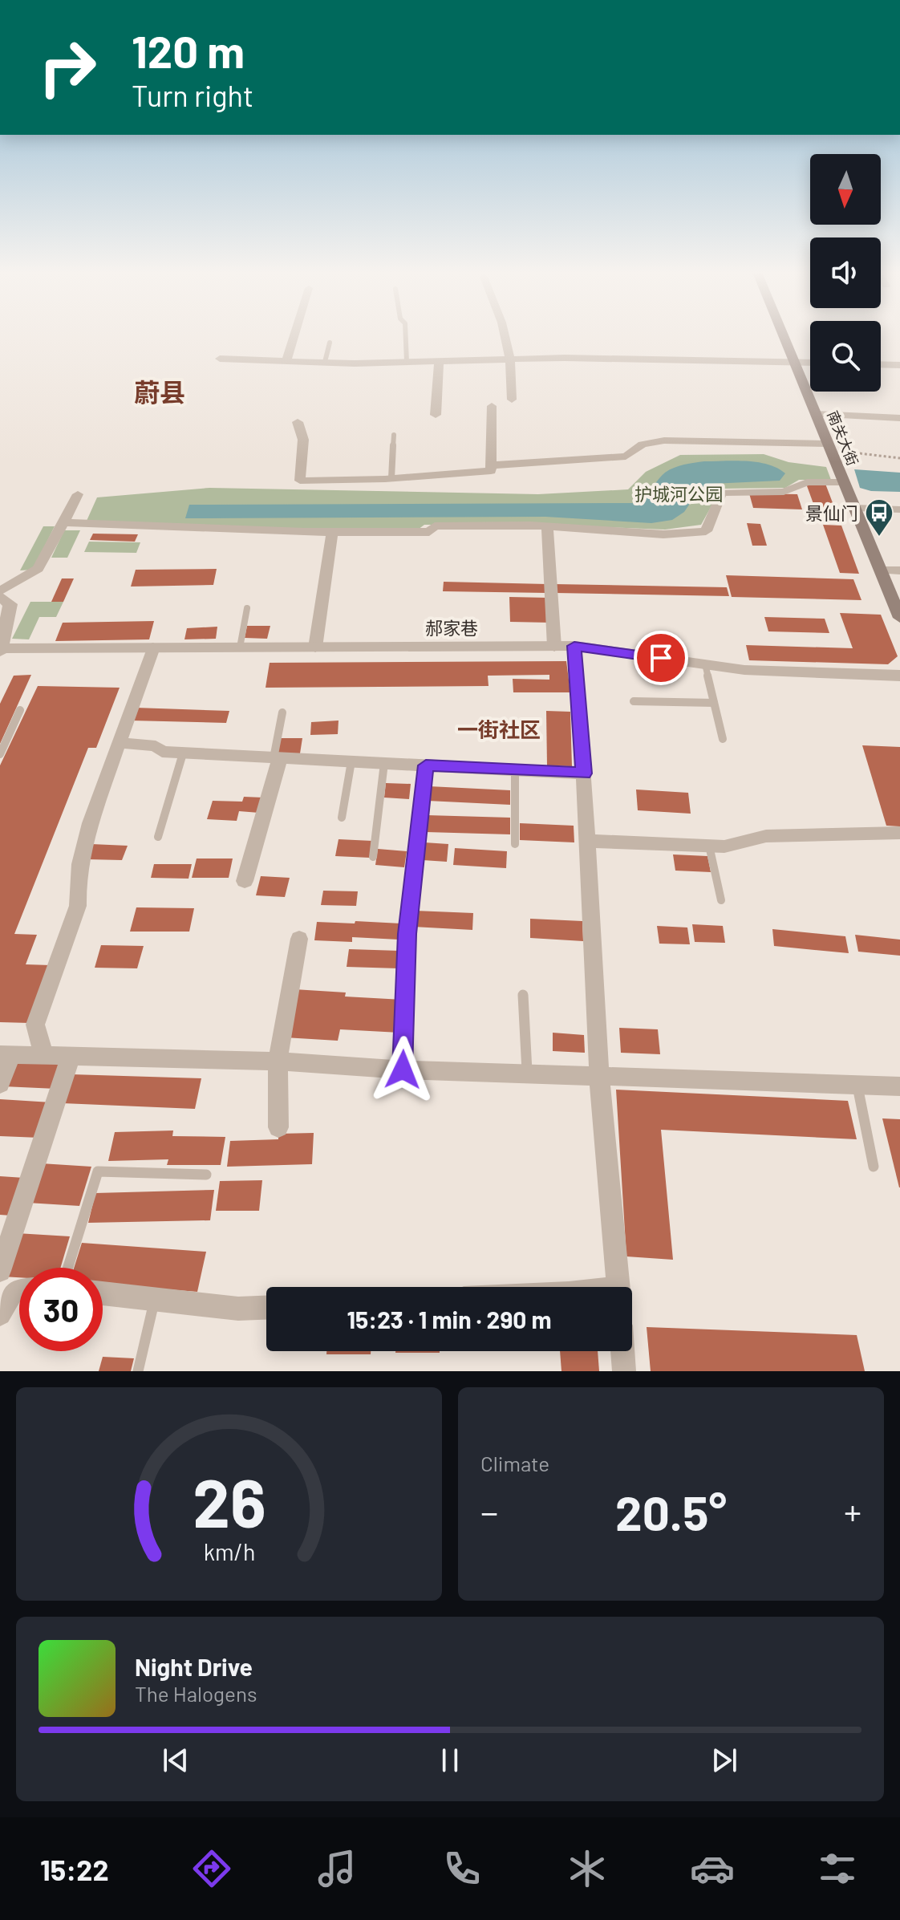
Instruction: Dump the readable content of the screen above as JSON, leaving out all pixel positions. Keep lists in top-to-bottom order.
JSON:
{
  "streets": {
    "main road": ["南关大街"],
    "street": ["郝家巷"]
  },
  "districts": ["蔚县", "一街社区"],
  "parks": ["护城河公园"],
  "places": {
    "bus stop": ["景仙门"]
  },
  "north": "bottom",
  "page": {
    "turn": ["120 m", "Turn right"],
    "limit": "30",
    "trip": "15:23 · 1 min · 290 m",
    "tile": "Climate",
    "heat": ["−", "20.5°", "+"],
    "song": ["Night Drive", "The Halogens"],
    "tabs": "15:22",
    "gauge": ["26", "km/h"]
  }
}
